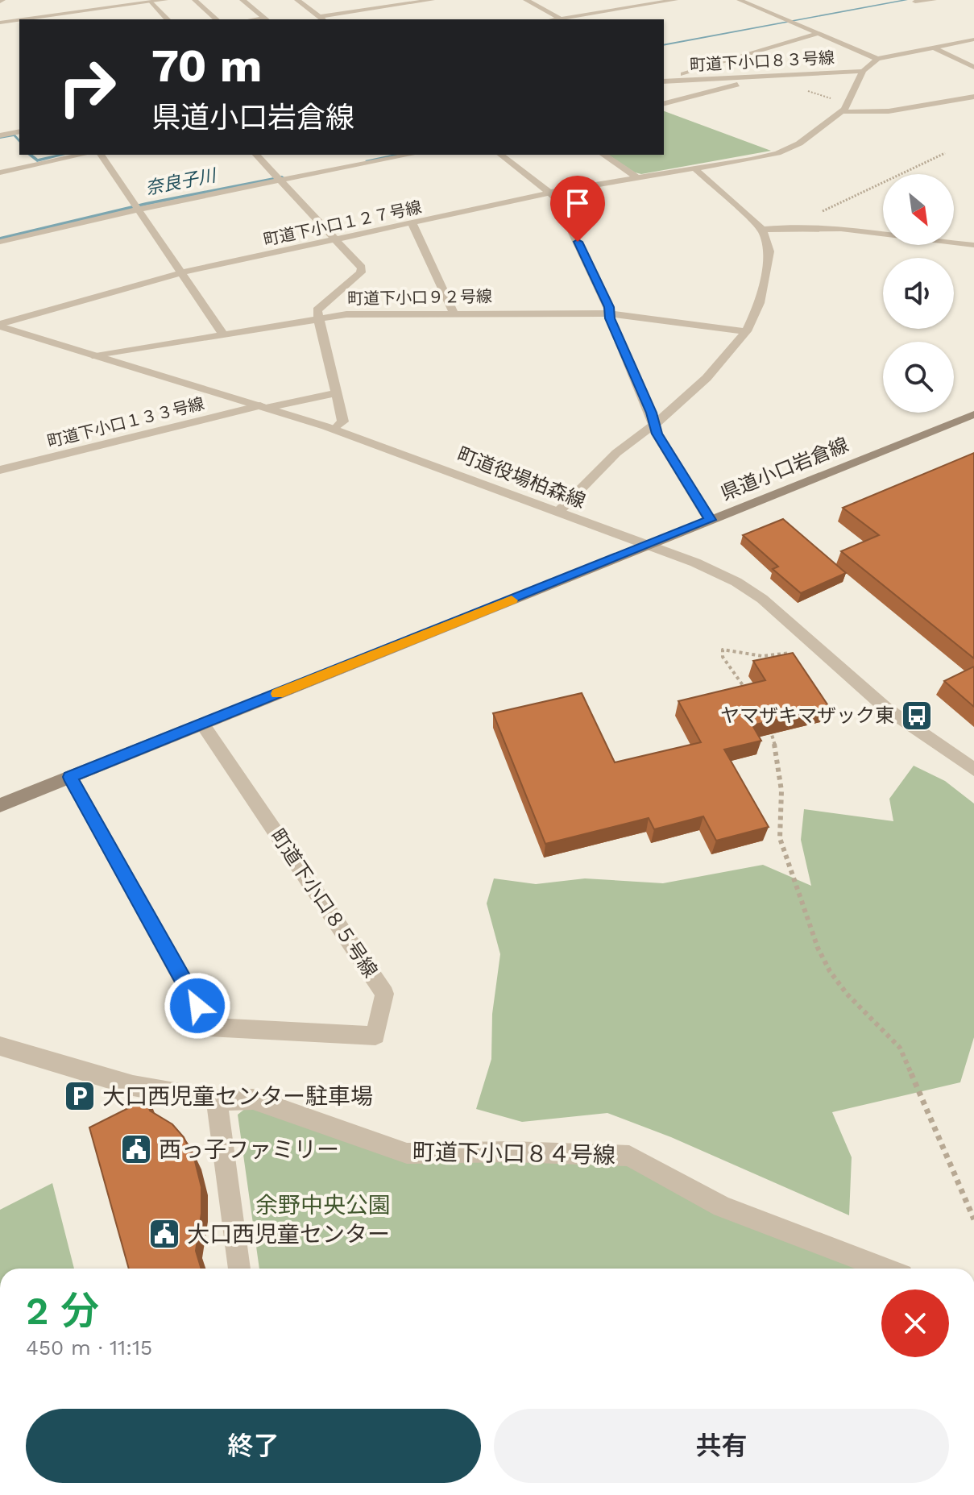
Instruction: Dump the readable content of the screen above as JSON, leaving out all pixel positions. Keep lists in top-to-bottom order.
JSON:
{
  "streets": {
    "main road": ["県道小口岩倉線"],
    "street": [
      "町道下小口８３号線",
      "町道下小口１２７号線",
      "町道下小口９２号線",
      "町道下小口１３３号線",
      "町道役場柏森線",
      "町道下小口８５号線",
      "町道下小口８４号線"
    ]
  },
  "crossings": [
    ["町道下小口１２７号線", "町道役場柏森線"],
    ["町道下小口９２号線", "町道役場柏森線"],
    ["町道下小口１３３号線", "町道役場柏森線"],
    ["県道小口岩倉線", "町道役場柏森線"],
    ["県道小口岩倉線", "町道下小口８５号線"]
  ],
  "water": ["奈良子川"],
  "parks": ["余野中央公園"],
  "places": {
    "bus stop": ["ヤマザキマザック東"],
    "parking": ["大口西児童センター駐車場"],
    "public building": ["西っ子ファミリー", "大口西児童センター"]
  },
  "north": "bottom right",
  "page": {
    "turn": ["70 m", "県道小口岩倉線"],
    "heading": ["2 分", "450 m · 11:15"],
    "buttons": ["終了", "共有"]
  }
}
